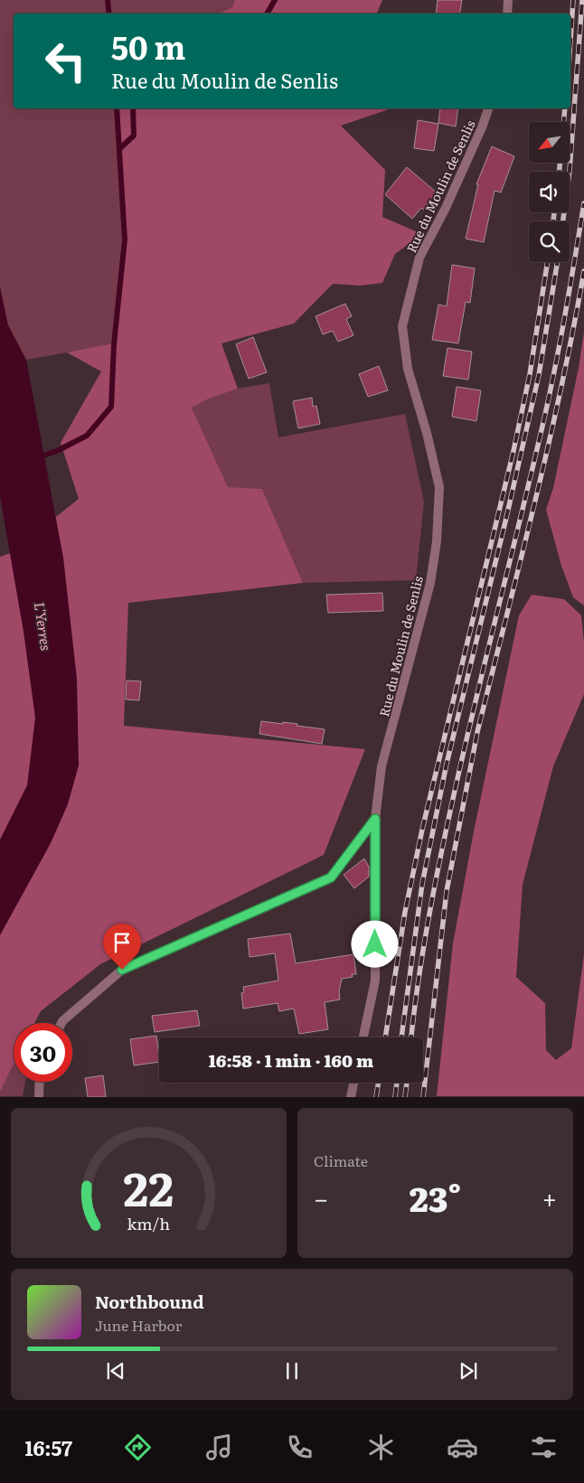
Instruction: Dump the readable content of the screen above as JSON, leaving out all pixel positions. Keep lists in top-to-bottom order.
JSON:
{
  "streets": {
    "street": ["Rue du Moulin de Senlis"]
  },
  "water": ["L'Yerres"],
  "north": "bottom left",
  "page": {
    "turn": ["50 m", "Rue du Moulin de Senlis"],
    "limit": "30",
    "trip": "16:58 · 1 min · 160 m",
    "tile": "Climate",
    "heat": ["−", "23°", "+"],
    "song": ["Northbound", "June Harbor"],
    "tabs": "16:57",
    "gauge": ["22", "km/h"]
  }
}
